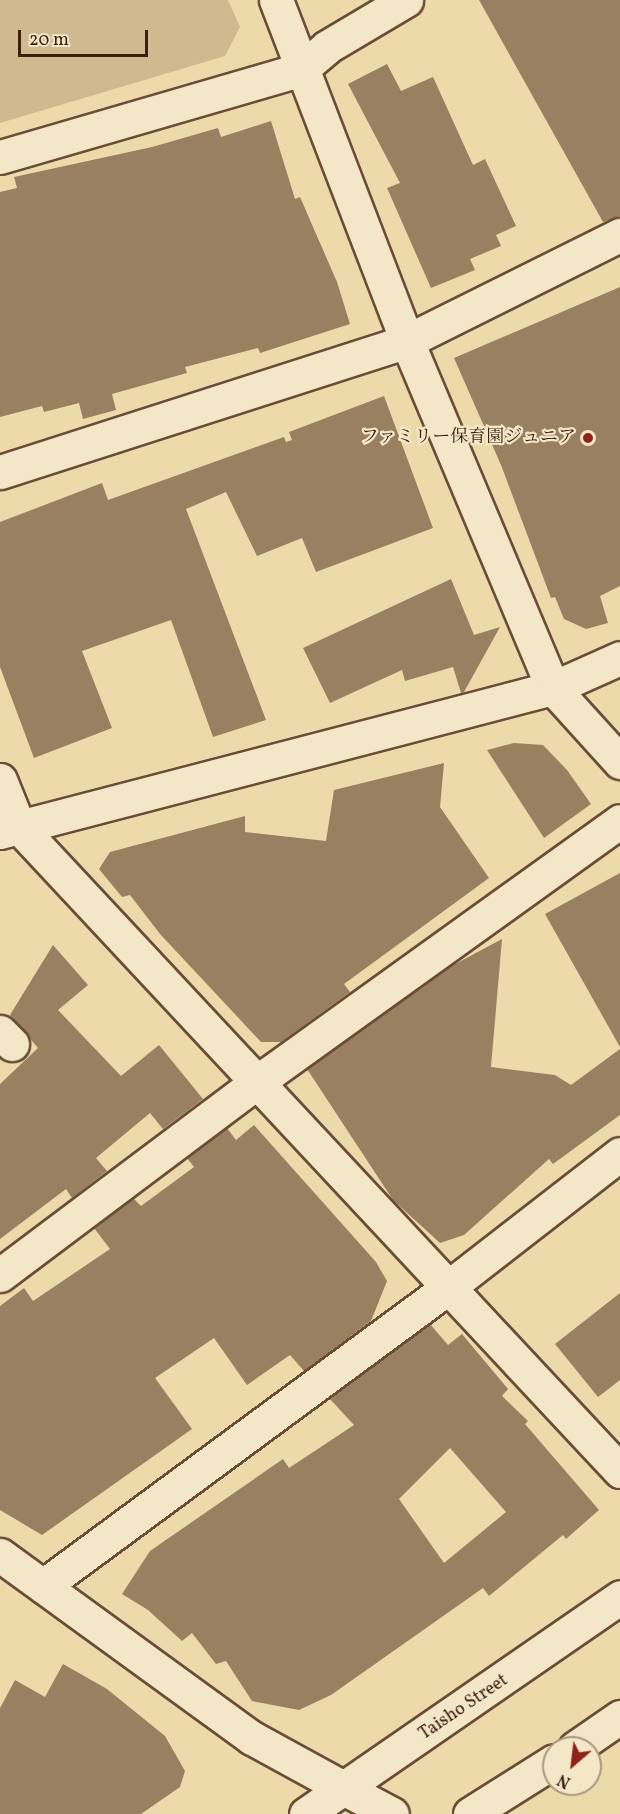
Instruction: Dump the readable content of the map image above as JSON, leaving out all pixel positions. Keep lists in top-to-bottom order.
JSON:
{
  "streets": {
    "street": ["Taisho Street"]
  },
  "places": ["ファミリー保育園ジュニア"],
  "scale_bar": "20 m",
  "north": "bottom left"
}
